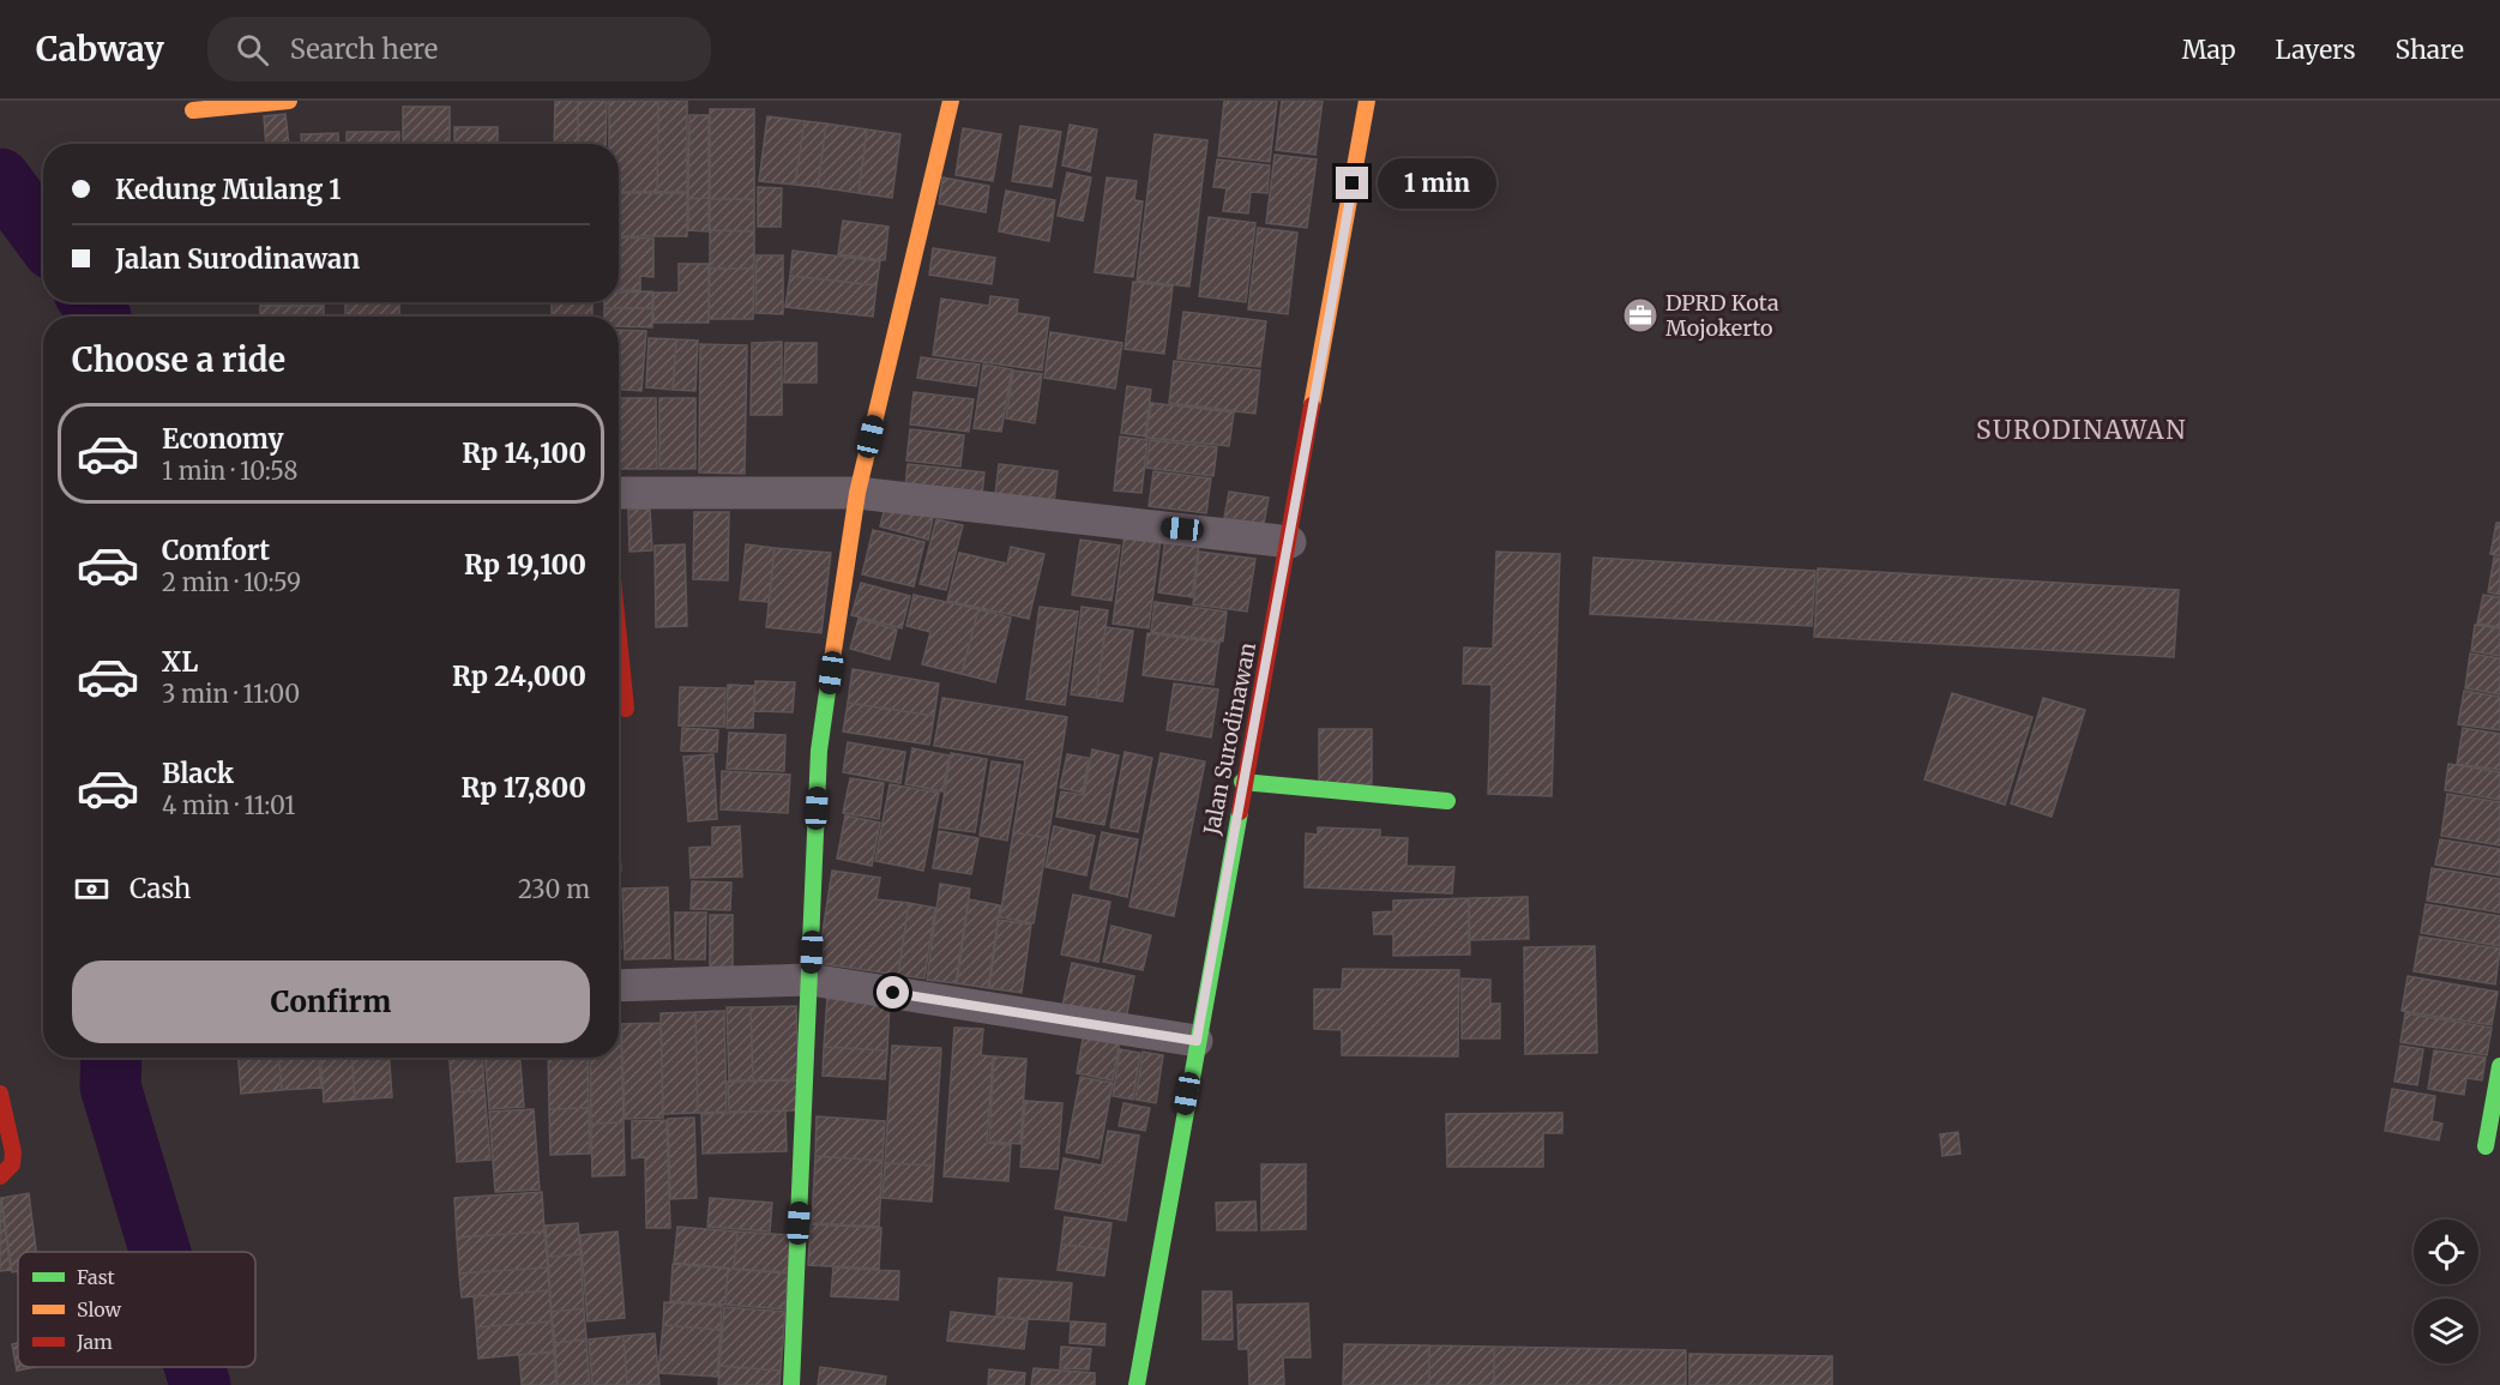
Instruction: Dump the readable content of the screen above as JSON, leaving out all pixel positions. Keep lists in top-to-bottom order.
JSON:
{
  "streets": {
    "street": ["Jalan Surodinawan"]
  },
  "districts": ["SURODINAWAN"],
  "places": {
    "office": ["DPRD Kota Mojokerto"]
  },
  "legend": ["Fast", "Slow", "Jam"],
  "page": {
    "header": "Cabway",
    "search": "Search here",
    "nav": ["Map", "Layers", "Share"],
    "banner": ["Kedung Mulang 1", "Jalan Surodinawan"],
    "bubble": "1 min",
    "heading": "Choose a ride",
    "list": [
      {
        "name": "Economy",
        "note": "1 min · 10:58",
        "value": "Rp 14,100"
      },
      {
        "name": "Comfort",
        "note": "2 min · 10:59",
        "value": "Rp 19,100"
      },
      {
        "name": "XL",
        "note": "3 min · 11:00",
        "value": "Rp 24,000"
      },
      {
        "name": "Black",
        "note": "4 min · 11:01",
        "value": "Rp 17,800"
      }
    ],
    "pay": ["Cash", "230 m"],
    "buttons": "Confirm"
  }
}
